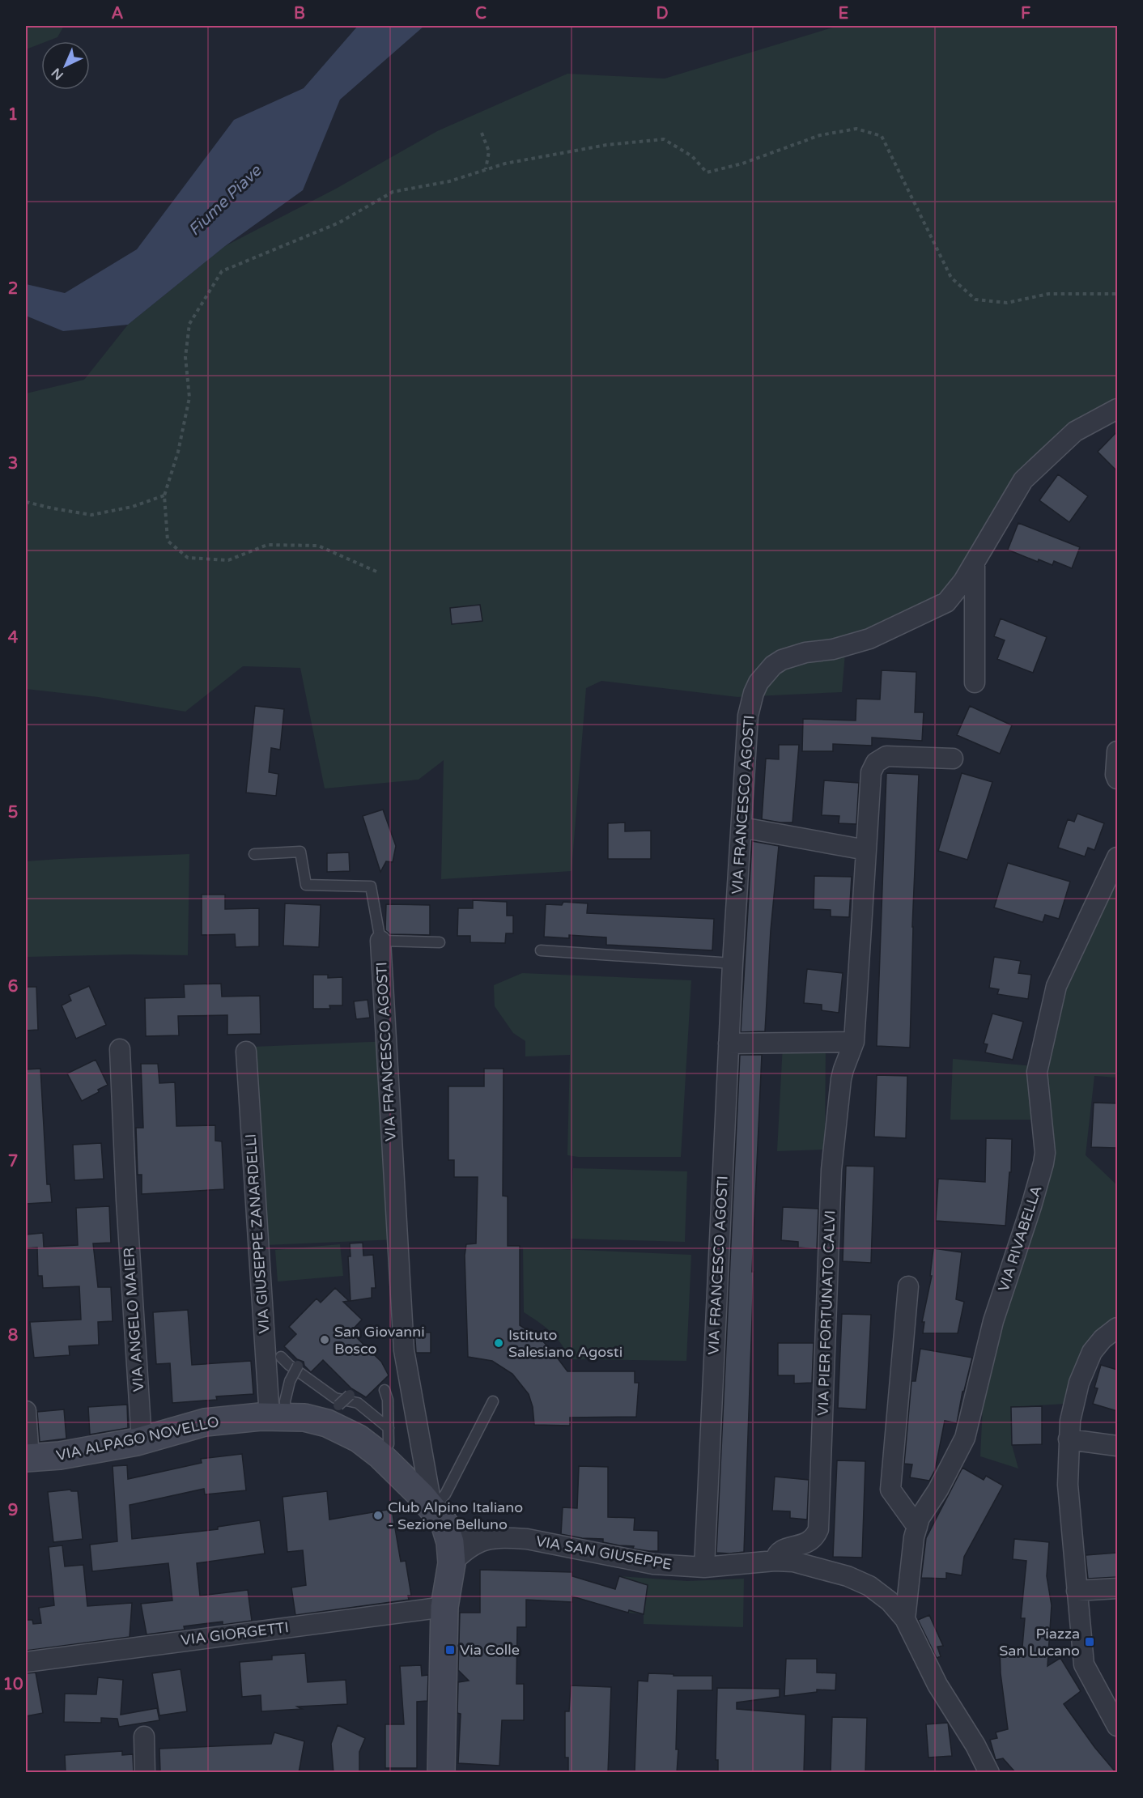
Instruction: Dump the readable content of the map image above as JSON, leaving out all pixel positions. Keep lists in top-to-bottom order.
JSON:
{
  "streets": {
    "street": [
      "VIA FRANCESCO AGOSTI",
      "VIA GIUSEPPE ZANARDELLI",
      "VIA RIVABELLA",
      "VIA PIER FORTUNATO CALVI",
      "VIA ANGELO MAIER",
      "VIA ALPAGO NOVELLO",
      "VIA SAN GIUSEPPE",
      "VIA GIORGETTI"
    ]
  },
  "crossings": [
    ["VIA FRANCESCO AGOSTI", "VIA SAN GIUSEPPE"],
    ["VIA GIUSEPPE ZANARDELLI", "VIA ALPAGO NOVELLO"],
    ["VIA RIVABELLA", "VIA SAN GIUSEPPE"],
    ["VIA PIER FORTUNATO CALVI", "VIA SAN GIUSEPPE"],
    ["VIA ANGELO MAIER", "VIA ALPAGO NOVELLO"]
  ],
  "water": ["Fiume Piave"],
  "places": {
    "other": ["San Giovanni Bosco", "Istituto Salesiano Agosti", "Club Alpino Italiano - Sezione Belluno"],
    "transit": ["Piazza San Lucano", "Via Colle"]
  },
  "north": "bottom left",
  "grid": {
    "columns": [
      "A",
      "B",
      "C",
      "D",
      "E",
      "F"
    ],
    "rows": [
      "1",
      "2",
      "3",
      "4",
      "5",
      "6",
      "7",
      "8",
      "9",
      "10"
    ]
  }
}
